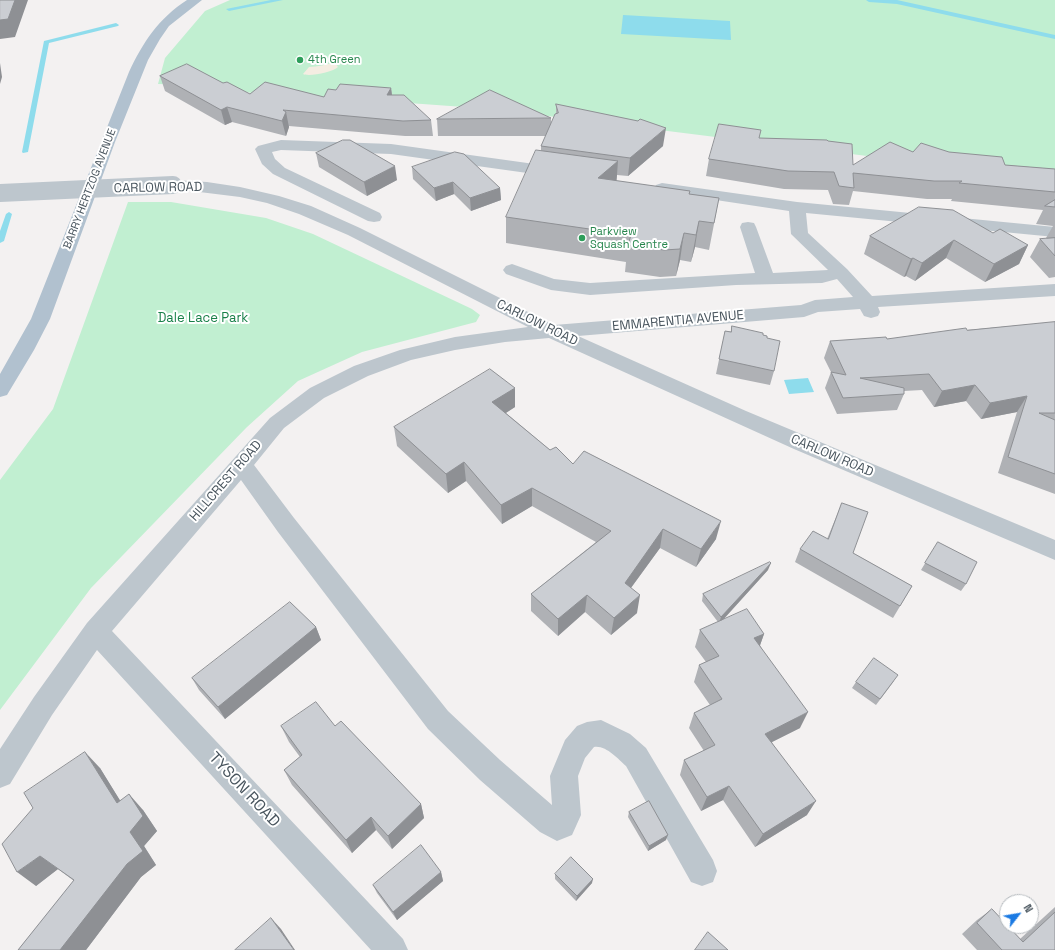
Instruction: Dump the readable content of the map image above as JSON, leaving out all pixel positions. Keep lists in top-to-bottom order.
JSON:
{
  "streets": {
    "main road": ["BARRY HERTZOG AVENUE"],
    "street": [
      "CARLOW ROAD",
      "EMMARENTIA AVENUE",
      "HILLCREST ROAD",
      "TYSON ROAD"
    ]
  },
  "crossings": [
    ["CARLOW ROAD", "EMMARENTIA AVENUE"],
    ["CARLOW ROAD", "HILLCREST ROAD"],
    ["EMMARENTIA AVENUE", "HILLCREST ROAD"],
    ["HILLCREST ROAD", "TYSON ROAD"]
  ],
  "parks": ["Dale Lace Park"],
  "places": ["4th Green", "Parkview Squash Centre"],
  "north": "top right"
}
